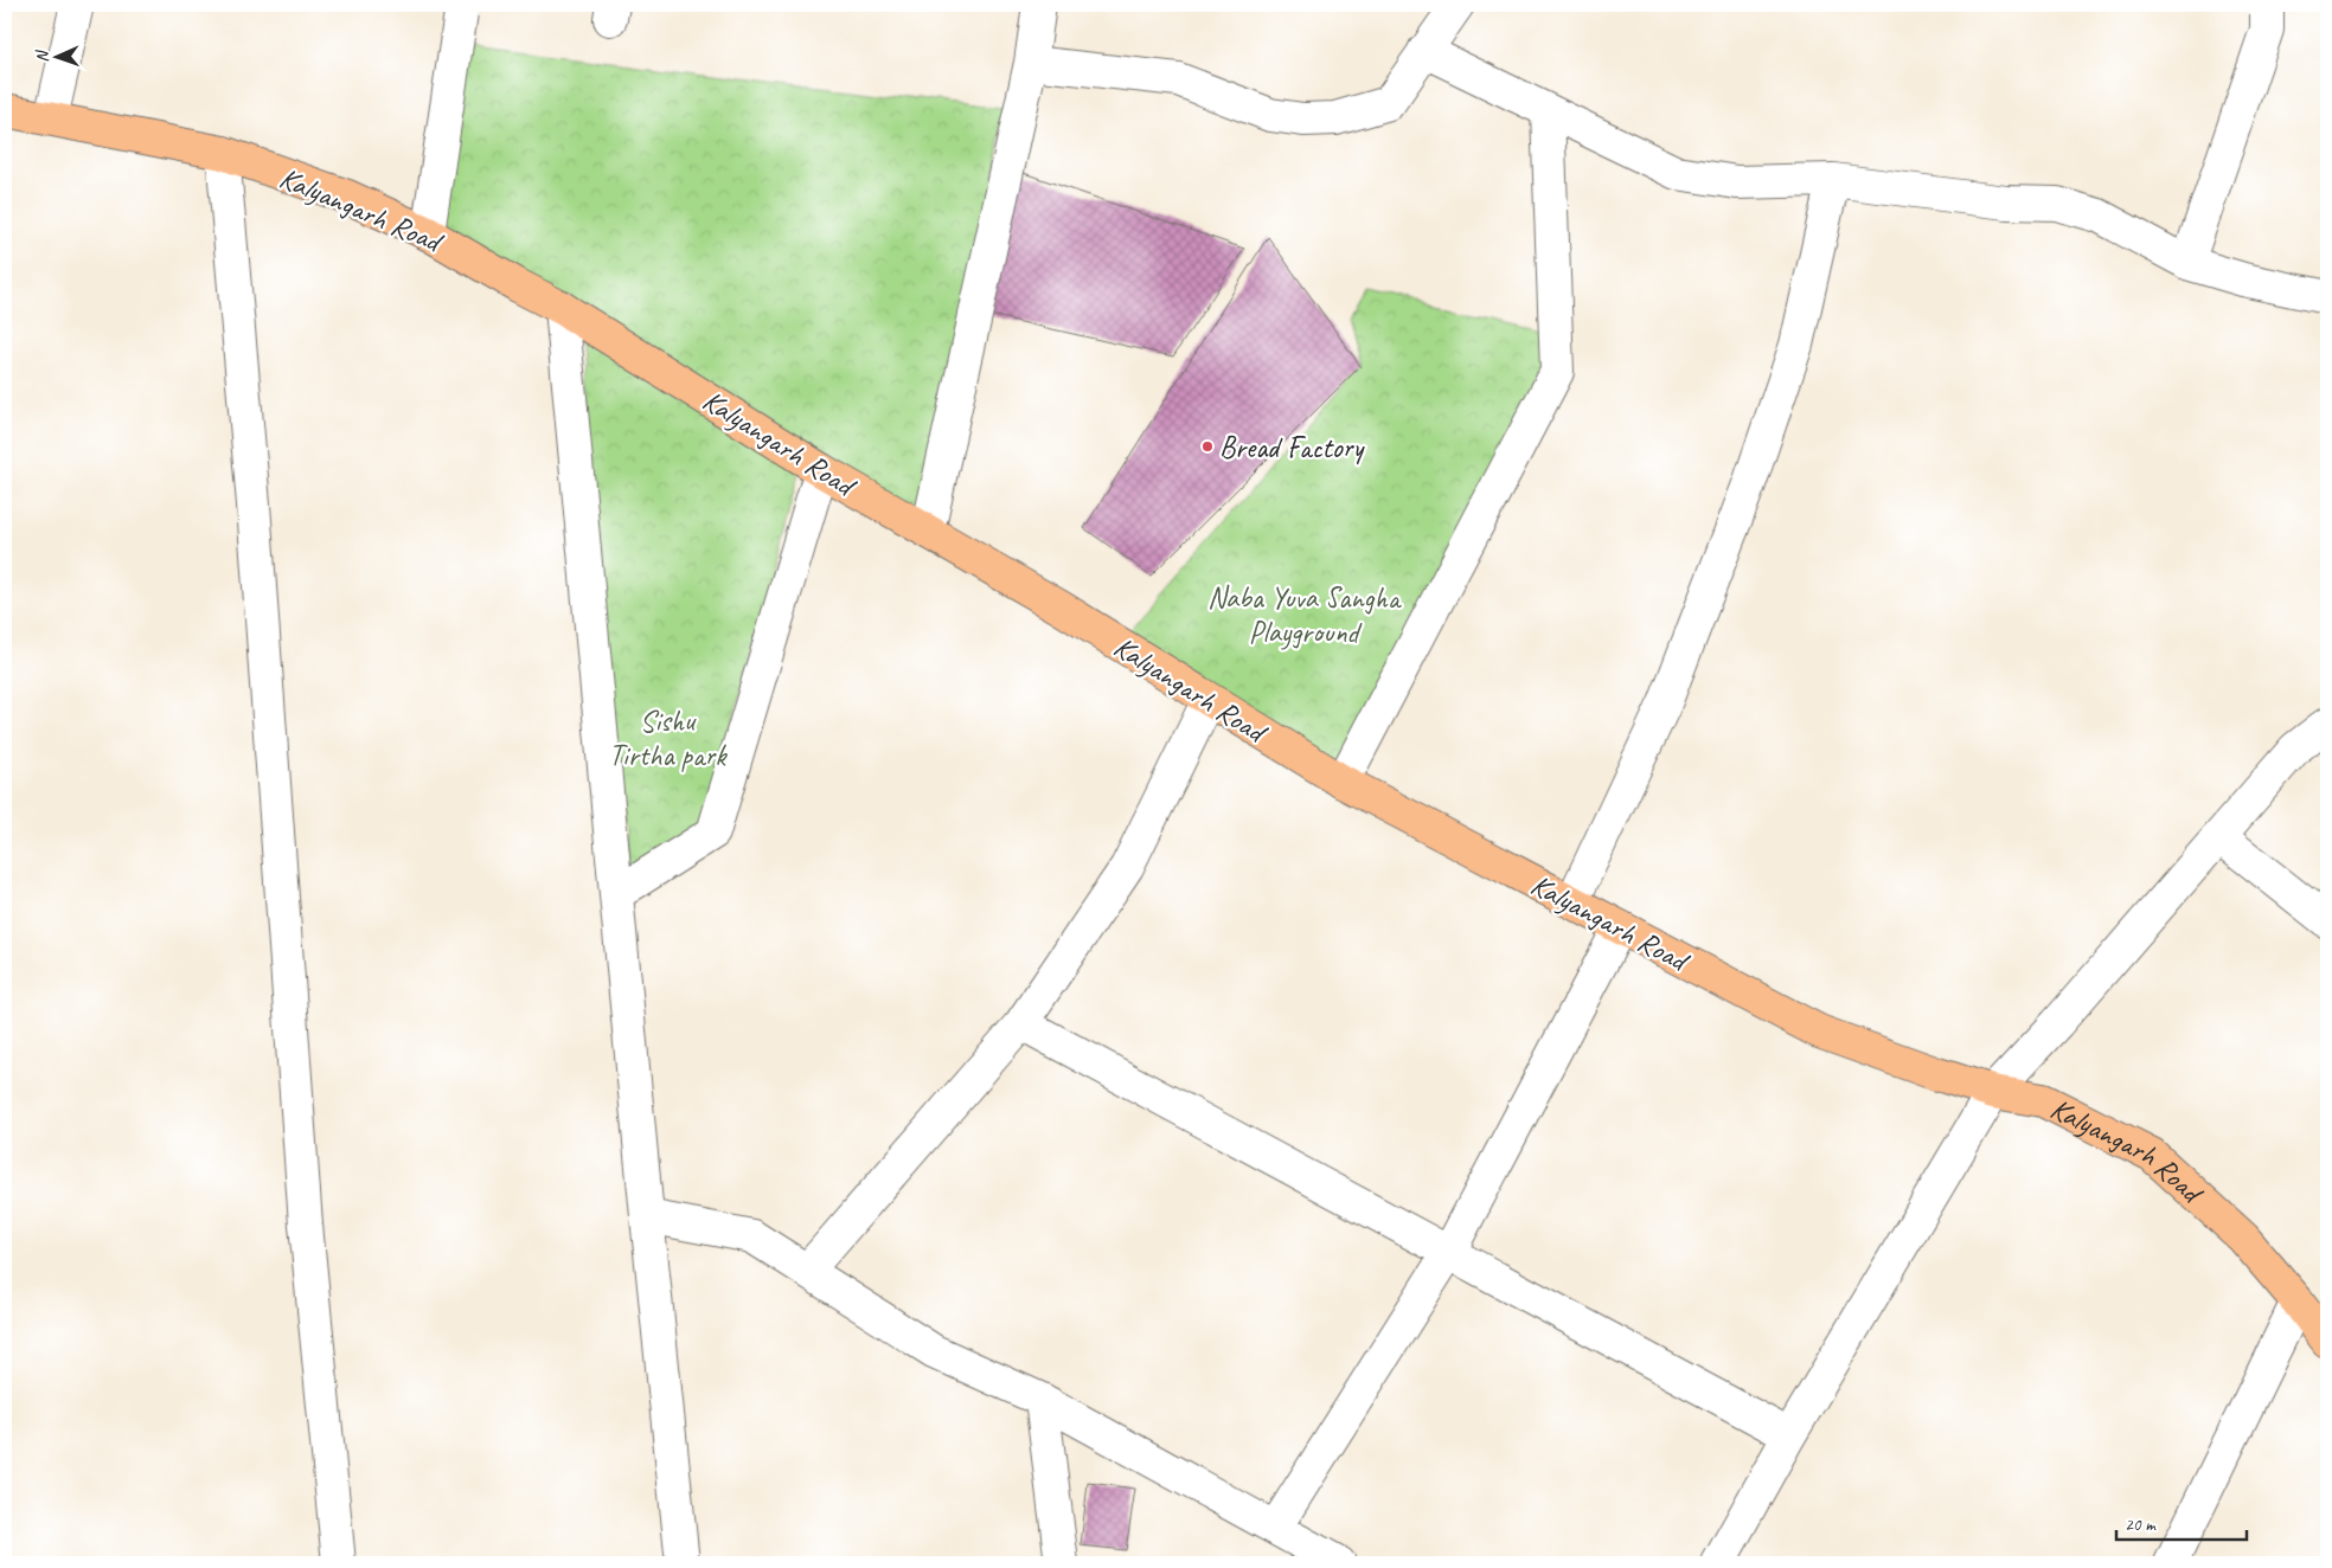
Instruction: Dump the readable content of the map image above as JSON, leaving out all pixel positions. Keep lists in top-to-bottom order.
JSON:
{
  "streets": {
    "main road": ["Kalyangarh Road"]
  },
  "parks": ["Naba Yuva Sangha Playground", "Sishu Tirtha park"],
  "places": ["Bread Factory"],
  "scale_bar": "20 m",
  "north": "left"
}
